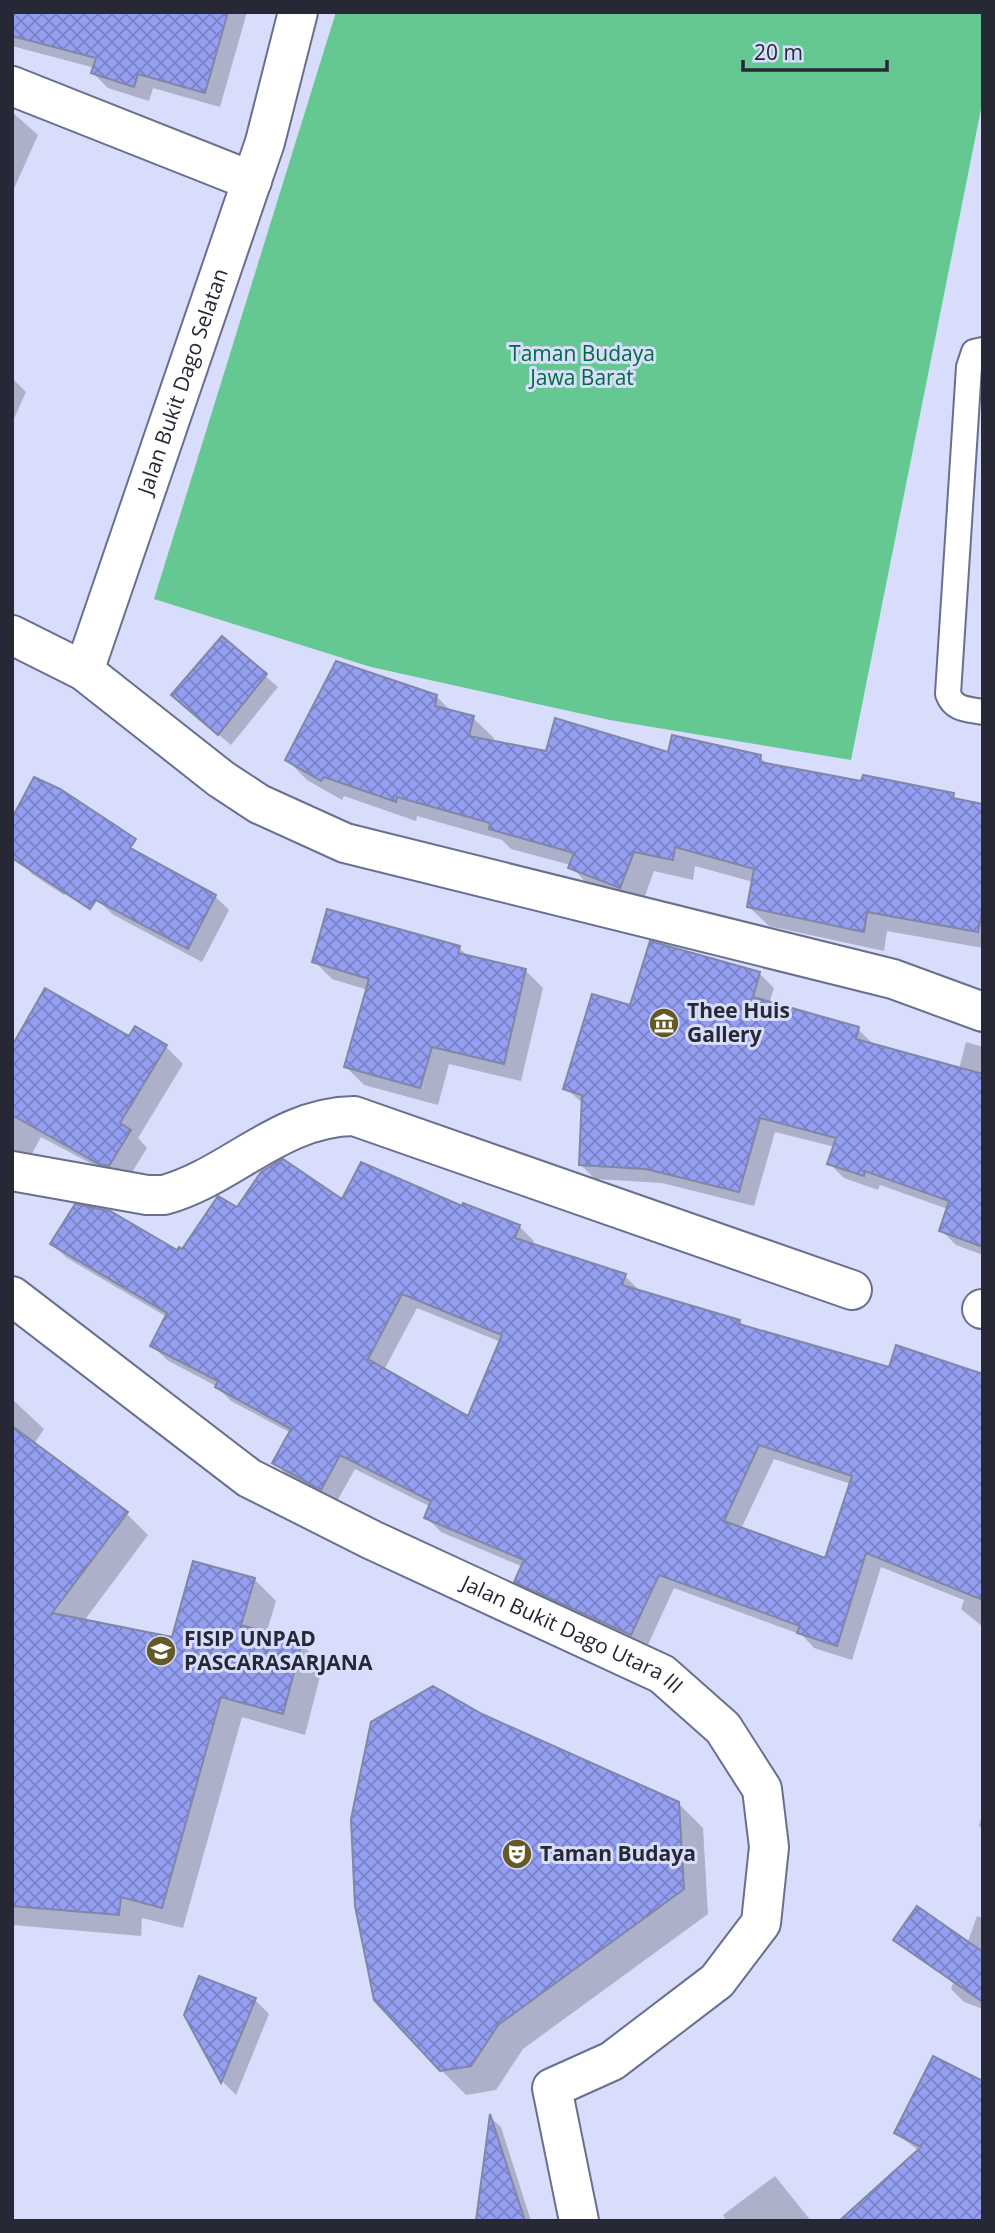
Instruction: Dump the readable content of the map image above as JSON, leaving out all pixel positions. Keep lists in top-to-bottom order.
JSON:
{
  "streets": {
    "street": ["Jalan Bukit Dago Selatan", "Jalan Bukit Dago Utara III"]
  },
  "parks": ["Taman Budaya Jawa Barat"],
  "places": {
    "museum": ["Thee Huis Gallery"],
    "school or university": ["FISIP UNPAD PASCARASARJANA"],
    "theatre": ["Taman Budaya"]
  },
  "scale_bar": "20 m"
}
